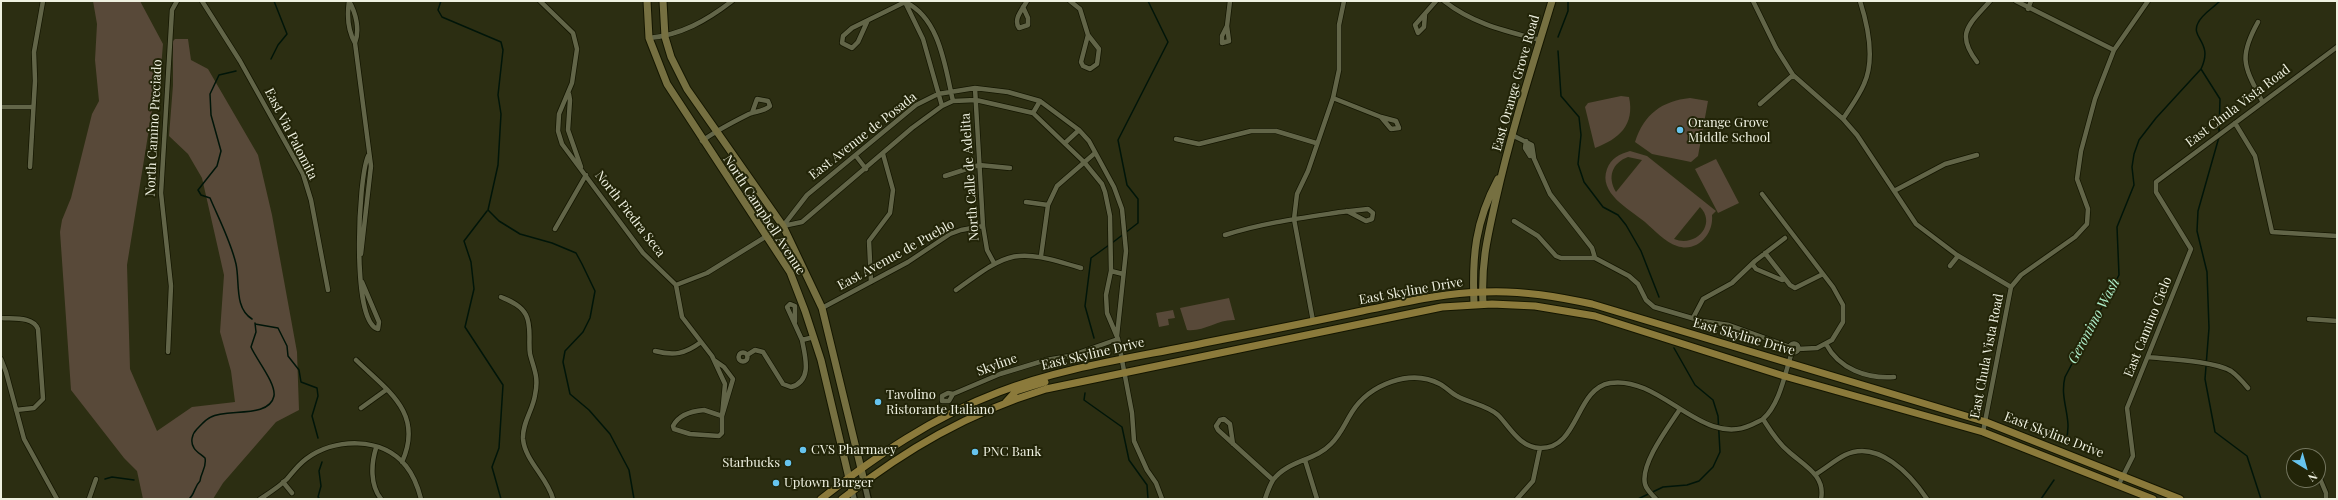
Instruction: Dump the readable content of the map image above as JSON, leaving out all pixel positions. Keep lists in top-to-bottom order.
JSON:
{
  "streets": {
    "main road": ["East Orange Grove Road", "North Campbell Avenue", "East Skyline Drive"],
    "street": [
      "East Chula Vista Road",
      "North Camino Preciado",
      "East Via Palomita",
      "East Avenue de Posada",
      "North Calle de Adelita",
      "North Piedra Seca",
      "East Avenue de Pueblo",
      "East Camino Cielo",
      "Skyline"
    ]
  },
  "crossings": [
    ["East Orange Grove Road", "East Skyline Drive"],
    ["East Chula Vista Road", "East Skyline Drive"],
    ["East Chula Vista Road", "East Camino Cielo"],
    ["East Avenue de Posada", "North Calle de Adelita"],
    ["East Avenue de Posada", "North Campbell Avenue"],
    ["East Avenue de Posada", "East Skyline Drive"],
    ["East Avenue de Posada", "Skyline"],
    ["North Calle de Adelita", "East Avenue de Pueblo"],
    ["North Campbell Avenue", "East Avenue de Pueblo"],
    ["North Campbell Avenue", "East Skyline Drive"],
    ["East Skyline Drive", "East Camino Cielo"]
  ],
  "water": ["Geronimo Wash"],
  "places": [
    "Orange Grove Middle School",
    "Tavolino Ristorante Italiano",
    "CVS Pharmacy",
    "PNC Bank",
    "Starbucks",
    "Uptown Burger"
  ],
  "north": "bottom right"
}
